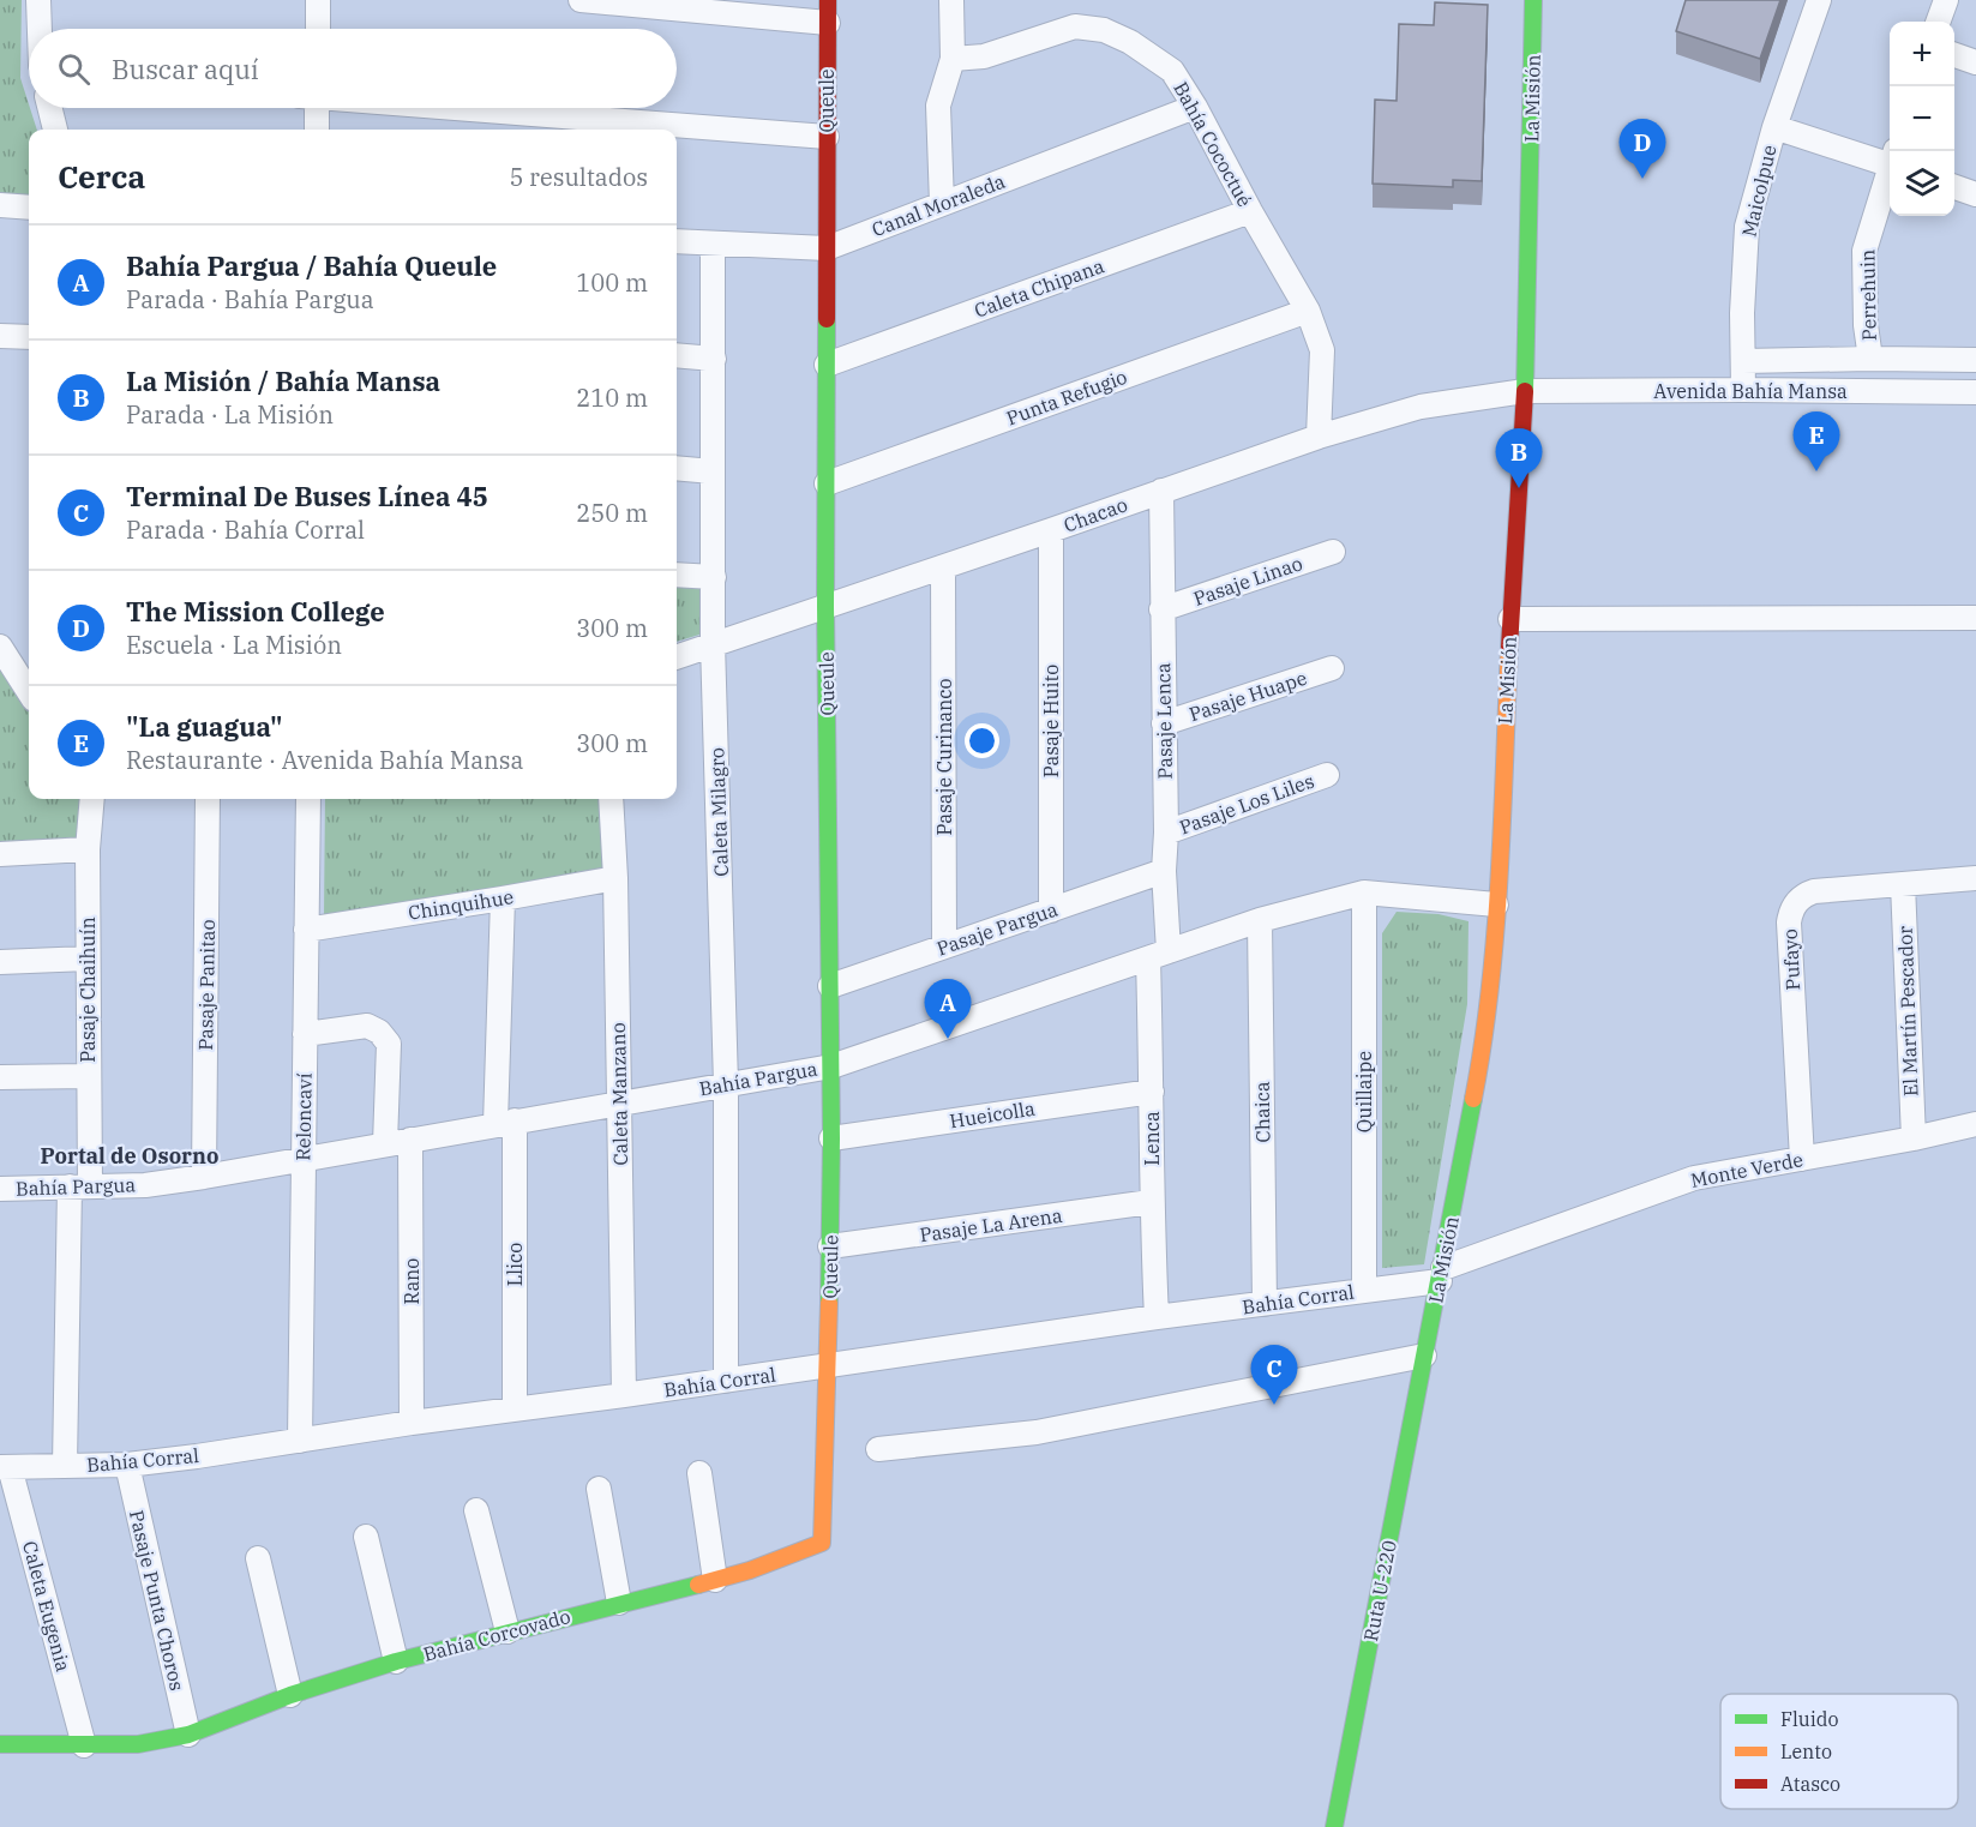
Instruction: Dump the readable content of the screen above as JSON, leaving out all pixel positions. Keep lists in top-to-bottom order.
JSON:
{
  "streets": {
    "street": [
      "La Misión",
      "Queule",
      "Bahía Cococtué",
      "Maicolpue",
      "Canal Moraleda",
      "Caleta Chipana",
      "Perrehuin",
      "Avenida Bahía Mansa",
      "Punta Refugio",
      "Chacao",
      "Pasaje Linao",
      "Pasaje Huape",
      "Pasaje Huito",
      "Pasaje Lenca",
      "Pasaje Curinanco",
      "Pasaje Los Liles",
      "Caleta Milagro",
      "Chinquihue",
      "Pasaje Pargua",
      "Pufayo",
      "Pasaje Panitao",
      "Pasaje Chaihuín",
      "El Martín Pescador",
      "Bahía Pargua",
      "Quillaipe",
      "Caleta Manzano",
      "Chaica",
      "Hueicolla",
      "Reloncaví",
      "Lenca",
      "Monte Verde",
      "Pasaje La Arena",
      "Llico",
      "Rano",
      "Bahía Corral",
      "Ruta U-220",
      "Pasaje Punta Choros",
      "Caleta Eugenia",
      "Bahía Corcovado"
    ]
  },
  "crossings": [
    ["La Misión", "Avenida Bahía Mansa"],
    ["La Misión", "Chacao"],
    ["La Misión", "Bahía Pargua"],
    ["La Misión", "Monte Verde"],
    ["La Misión", "Bahía Corral"],
    ["La Misión", "Ruta U-220"],
    ["Queule", "Canal Moraleda"],
    ["Queule", "Caleta Chipana"],
    ["Queule", "Punta Refugio"],
    ["Queule", "Chacao"],
    ["Queule", "Pasaje Pargua"],
    ["Queule", "Bahía Pargua"],
    ["Queule", "Hueicolla"],
    ["Queule", "Pasaje La Arena"],
    ["Queule", "Bahía Corral"],
    ["Queule", "Bahía Corcovado"],
    ["Bahía Cococtué", "Canal Moraleda"],
    ["Bahía Cococtué", "Caleta Chipana"],
    ["Bahía Cococtué", "Punta Refugio"],
    ["Bahía Cococtué", "Chacao"],
    ["Maicolpue", "Avenida Bahía Mansa"],
    ["Canal Moraleda", "Caleta Milagro"],
    ["Perrehuin", "Avenida Bahía Mansa"],
    ["Avenida Bahía Mansa", "Chacao"],
    ["Chacao", "Pasaje Huito"],
    ["Chacao", "Pasaje Lenca"],
    ["Chacao", "Pasaje Curinanco"],
    ["Chacao", "Caleta Milagro"],
    ["Pasaje Linao", "Pasaje Lenca"],
    ["Pasaje Huape", "Pasaje Lenca"],
    ["Pasaje Huito", "Pasaje Pargua"],
    ["Pasaje Lenca", "Pasaje Los Liles"],
    ["Pasaje Lenca", "Pasaje Pargua"],
    ["Pasaje Lenca", "Bahía Pargua"],
    ["Pasaje Lenca", "Lenca"],
    ["Pasaje Curinanco", "Pasaje Pargua"],
    ["Caleta Milagro", "Bahía Pargua"],
    ["Caleta Milagro", "Bahía Corral"],
    ["Chinquihue", "Caleta Manzano"],
    ["Chinquihue", "Reloncaví"],
    ["Chinquihue", "Llico"],
    ["Pufayo", "El Martín Pescador"],
    ["Pufayo", "Monte Verde"],
    ["Pasaje Panitao", "Bahía Pargua"],
    ["Pasaje Chaihuín", "Bahía Pargua"],
    ["Pasaje Chaihuín", "Bahía Corral"],
    ["El Martín Pescador", "Monte Verde"],
    ["Bahía Pargua", "Quillaipe"],
    ["Bahía Pargua", "Caleta Manzano"],
    ["Bahía Pargua", "Chaica"],
    ["Bahía Pargua", "Reloncaví"],
    ["Bahía Pargua", "Lenca"],
    ["Bahía Pargua", "Llico"],
    ["Bahía Pargua", "Rano"],
    ["Quillaipe", "Bahía Corral"],
    ["Caleta Manzano", "Bahía Corral"],
    ["Chaica", "Bahía Corral"],
    ["Hueicolla", "Lenca"],
    ["Reloncaví", "Bahía Corral"],
    ["Lenca", "Pasaje La Arena"],
    ["Lenca", "Bahía Corral"],
    ["Monte Verde", "Bahía Corral"],
    ["Llico", "Bahía Corral"],
    ["Rano", "Bahía Corral"],
    ["Bahía Corral", "Pasaje Punta Choros"],
    ["Bahía Corral", "Caleta Eugenia"],
    ["Bahía Corral", "Bahía Corcovado"],
    ["Pasaje Punta Choros", "Bahía Corcovado"],
    ["Caleta Eugenia", "Bahía Corcovado"]
  ],
  "districts": ["Portal de Osorno"],
  "legend": ["Fluido", "Lento", "Atasco"],
  "page": {
    "map_buttons": ["+", "−"],
    "search": "Buscar aquí",
    "pins": [
      "D",
      "E",
      "B",
      "A",
      "C"
    ],
    "heading": ["Cerca", "5 resultados"],
    "list": [
      {
        "mark": "A",
        "name": "Bahía Pargua / Bahía Queule",
        "note": "Parada · Bahía Pargua",
        "value": "100 m"
      },
      {
        "mark": "B",
        "name": "La Misión / Bahía Mansa",
        "note": "Parada · La Misión",
        "value": "210 m"
      },
      {
        "mark": "C",
        "name": "Terminal De Buses Línea 45",
        "note": "Parada · Bahía Corral",
        "value": "250 m"
      },
      {
        "mark": "D",
        "name": "The Mission College",
        "note": "Escuela · La Misión",
        "value": "300 m"
      },
      {
        "mark": "E",
        "name": "\"La guagua\"",
        "note": "Restaurante · Avenida Bahía Mansa",
        "value": "300 m"
      }
    ]
  }
}
